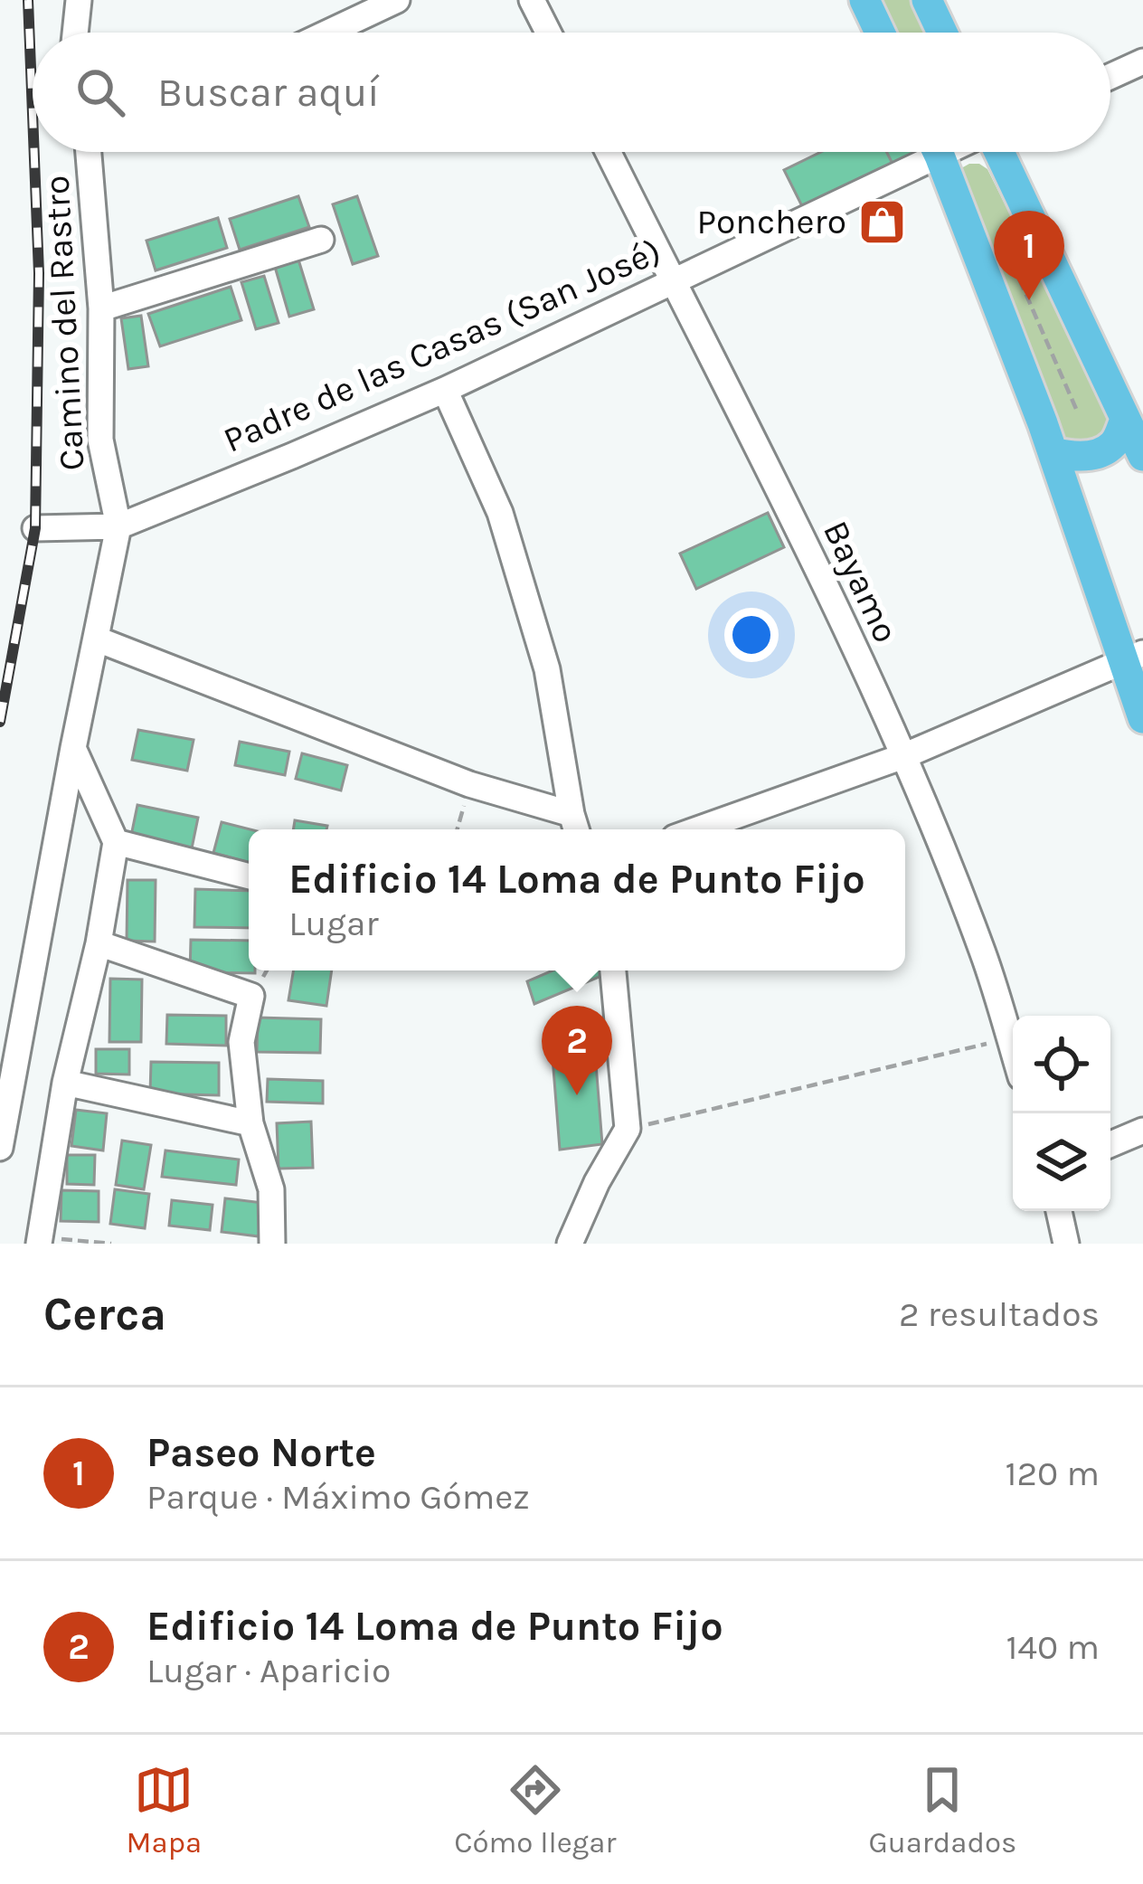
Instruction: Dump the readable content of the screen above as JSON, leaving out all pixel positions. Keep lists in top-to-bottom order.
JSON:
{
  "streets": {
    "street": ["Camino del Rastro", "Padre de las Casas (San José)", "Bayamo"]
  },
  "crossings": [
    ["Camino del Rastro", "Padre de las Casas (San José)"],
    ["Padre de las Casas (San José)", "Bayamo"]
  ],
  "places": {
    "shop": ["Ponchero"]
  },
  "page": {
    "search": "Buscar aquí",
    "pins": ["1", "2"],
    "popup": ["Edificio 14 Loma de Punto Fijo", "Lugar"],
    "heading": ["Cerca", "2 resultados"],
    "list": [
      {
        "mark": "1",
        "name": "Paseo Norte",
        "note": "Parque · Máximo Gómez",
        "value": "120 m"
      },
      {
        "mark": "2",
        "name": "Edificio 14 Loma de Punto Fijo",
        "note": "Lugar · Aparicio",
        "value": "140 m"
      }
    ],
    "nav": ["Mapa", "Cómo llegar", "Guardados"]
  }
}
